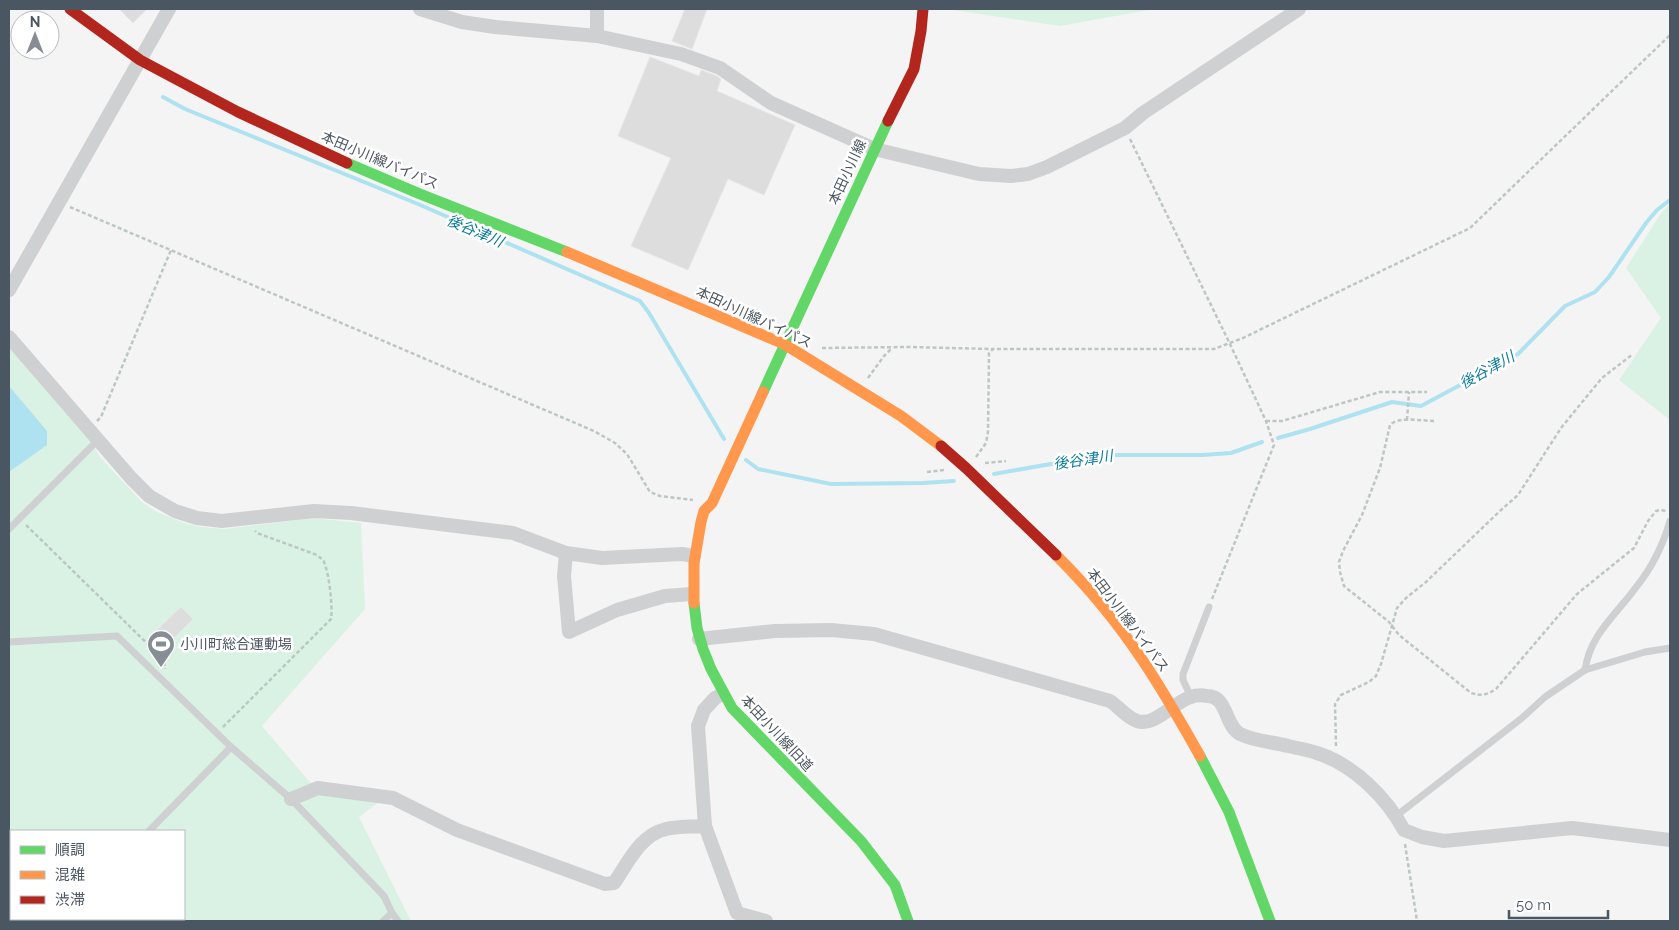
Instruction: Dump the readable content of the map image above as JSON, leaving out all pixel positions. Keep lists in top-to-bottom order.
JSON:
{
  "streets": {
    "street": ["本田小川線バイパス", "本田小川線", "本田小川線旧道"]
  },
  "crossings": [
    ["本田小川線バイパス", "本田小川線"],
    ["本田小川線バイパス", "本田小川線旧道"],
    ["本田小川線", "本田小川線旧道"]
  ],
  "water": ["後谷津川"],
  "places": {
    "sports": ["小川町総合運動場"]
  },
  "legend": ["順調", "混雑", "渋滞"],
  "scale_bar": "50 m",
  "north": "top"
}
